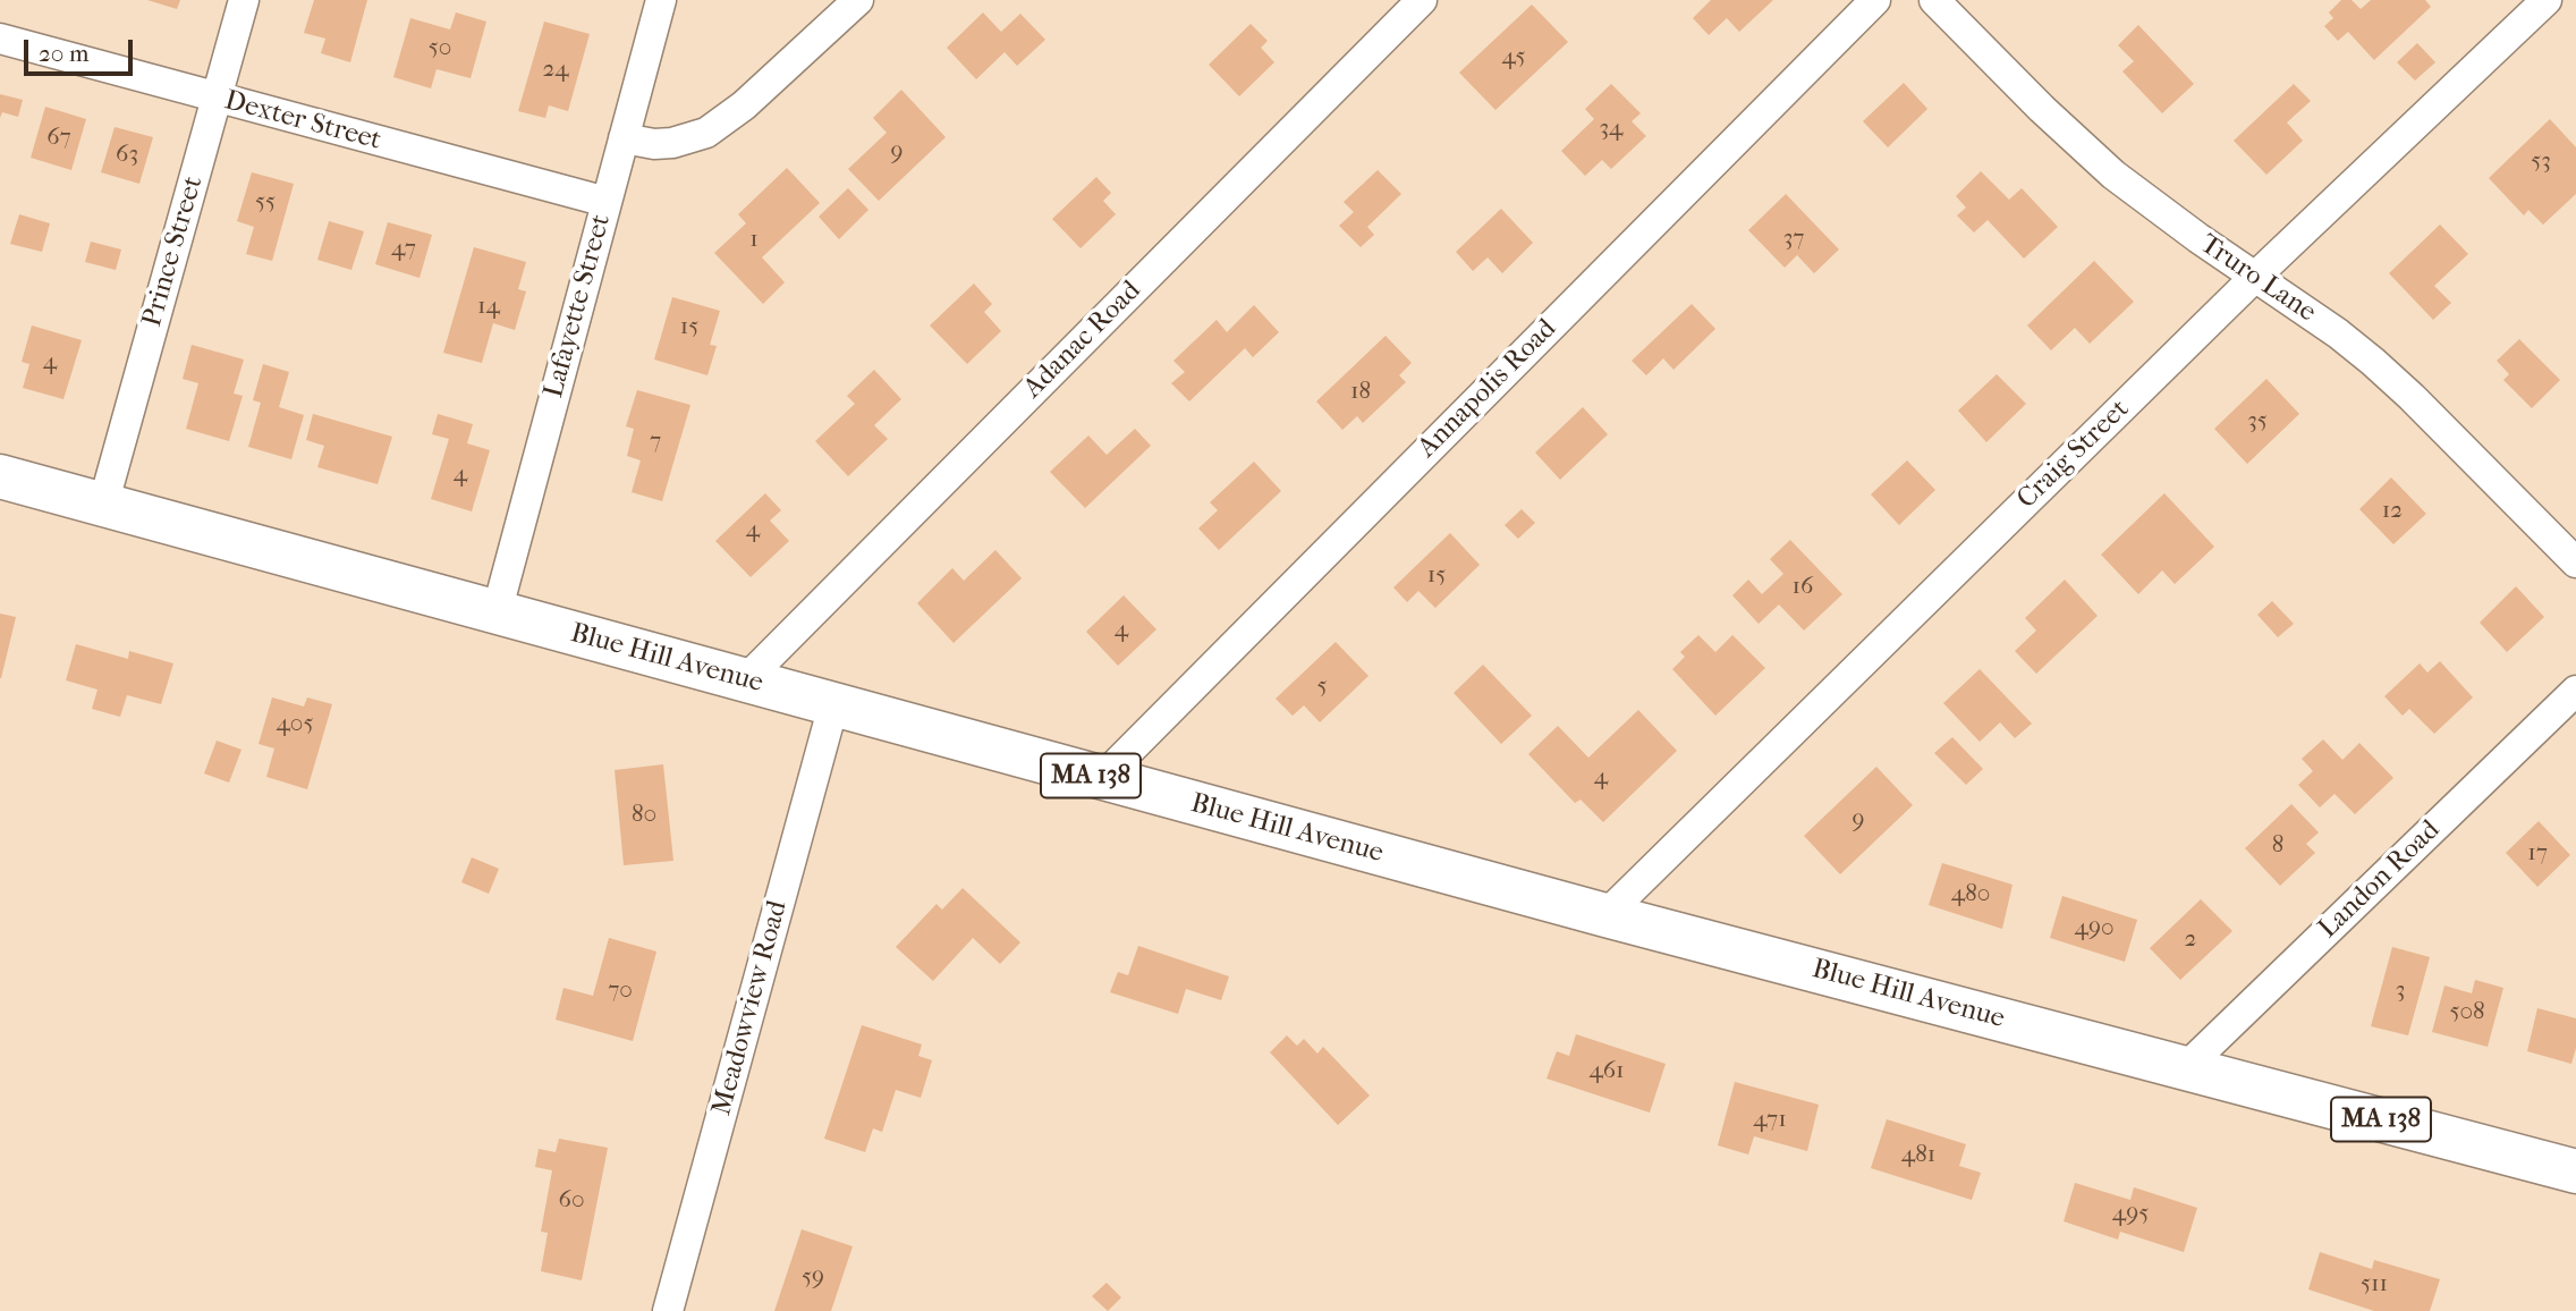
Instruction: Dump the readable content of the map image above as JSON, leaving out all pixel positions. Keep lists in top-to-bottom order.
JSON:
{
  "streets": {
    "highway": ["Blue Hill Avenue", "MA 138"],
    "street": [
      "Dexter Street",
      "Prince Street",
      "Truro Lane",
      "Lafayette Street",
      "Adanac Road",
      "Annapolis Road",
      "Craig Street",
      "Landon Road",
      "Meadowview Road"
    ]
  },
  "crossings": [
    ["Dexter Street", "Prince Street"],
    ["Dexter Street", "Lafayette Street"],
    ["Prince Street", "Blue Hill Avenue"],
    ["Truro Lane", "Craig Street"],
    ["Lafayette Street", "Blue Hill Avenue"],
    ["Adanac Road", "Blue Hill Avenue"],
    ["Annapolis Road", "Blue Hill Avenue"],
    ["Craig Street", "Blue Hill Avenue"],
    ["Blue Hill Avenue", "Landon Road"],
    ["Blue Hill Avenue", "Meadowview Road"]
  ],
  "house_numbers": [
    "50",
    "45",
    "24",
    "34",
    "67",
    "9",
    "63",
    "53",
    "55",
    "37",
    "1",
    "47",
    "14",
    "15",
    "4",
    "18",
    "35",
    "7",
    "4",
    "12",
    "4",
    "15",
    "16",
    "4",
    "5",
    "405",
    "4",
    "80",
    "9",
    "8",
    "17",
    "480",
    "490",
    "2",
    "70",
    "3",
    "508",
    "461",
    "471",
    "481",
    "60",
    "495",
    "59",
    "511"
  ],
  "scale_bar": "20 m"
}
